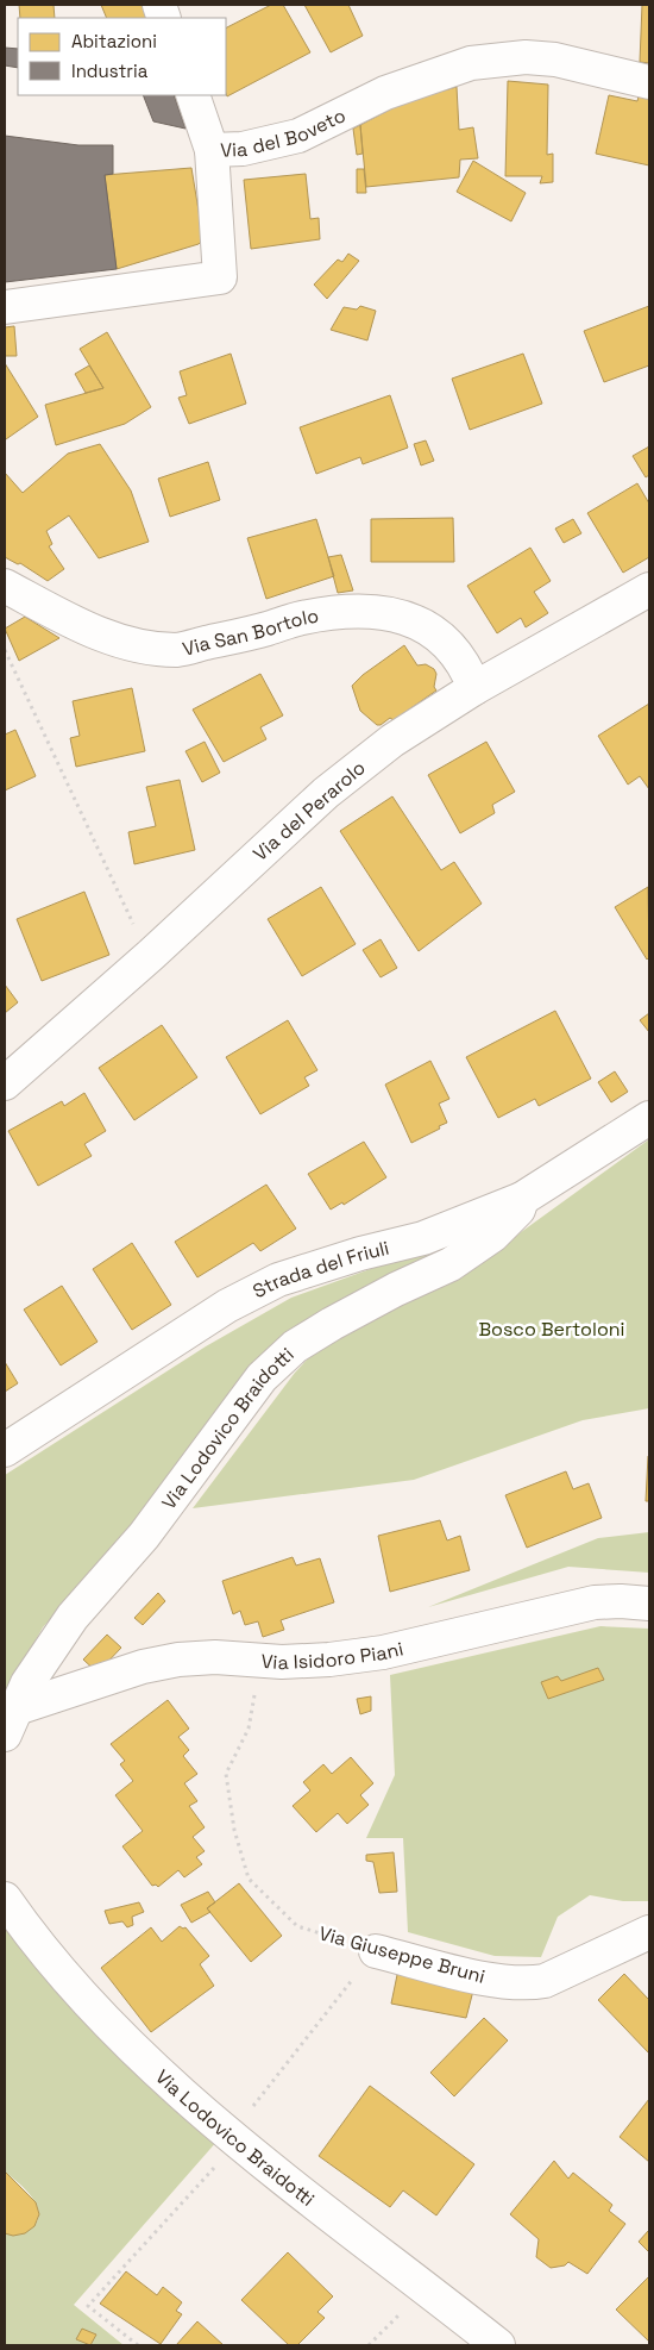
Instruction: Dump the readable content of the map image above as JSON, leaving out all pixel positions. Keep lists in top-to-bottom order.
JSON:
{
  "streets": {
    "street": [
      "Via del Boveto",
      "Via San Bortolo",
      "Via del Perarolo",
      "Strada del Friuli",
      "Via Lodovico Braidotti",
      "Via Isidoro Piani",
      "Via Giuseppe Bruni"
    ]
  },
  "crossings": [
    ["Via San Bortolo", "Via del Perarolo"],
    ["Strada del Friuli", "Via Lodovico Braidotti"],
    ["Via Lodovico Braidotti", "Via Isidoro Piani"],
    ["Via Isidoro Piani", "Via Giuseppe Bruni"]
  ],
  "parks": ["Bosco Bertoloni"],
  "legend": ["Abitazioni", "Industria"]
}
